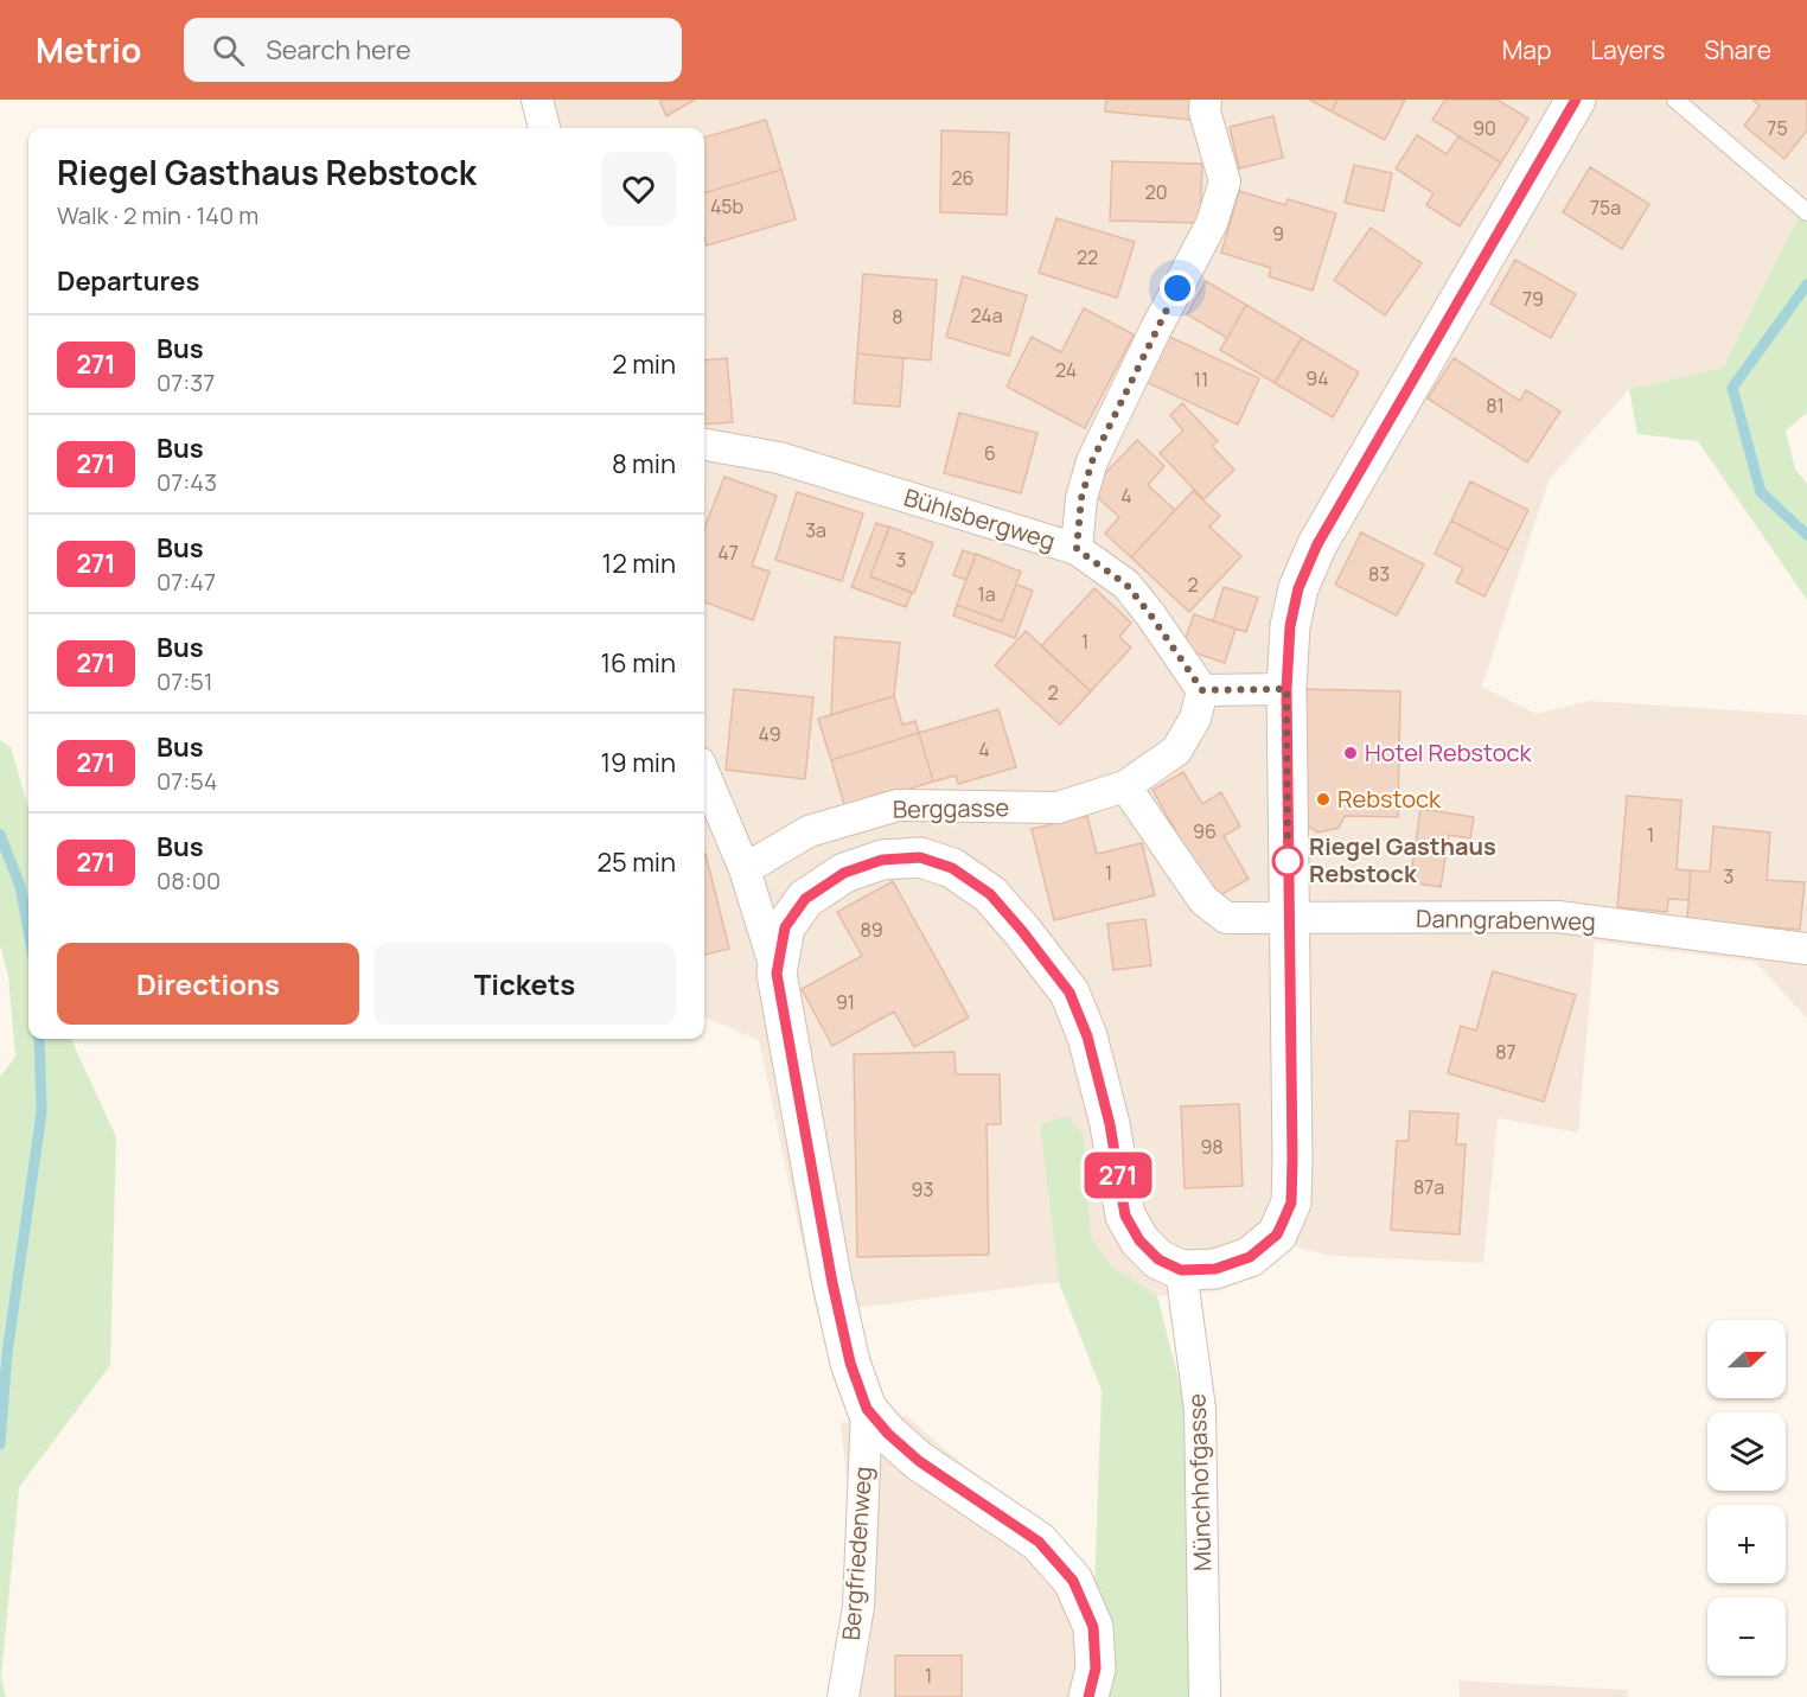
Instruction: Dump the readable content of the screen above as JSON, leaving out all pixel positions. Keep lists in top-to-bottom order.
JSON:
{
  "streets": {
    "street": [
      "Bühlsbergweg",
      "Berggasse",
      "Danngrabenweg",
      "Münchhofgasse",
      "Bergfriedenweg"
    ]
  },
  "crossings": [
    ["Bühlsbergweg", "Berggasse"]
  ],
  "places": ["Hotel Rebstock", "Rebstock", "Riegel Gasthaus Rebstock"],
  "lines": ["bus line 271"],
  "house_numbers": [
    "90",
    "75",
    "26",
    "20",
    "45b",
    "75a",
    "9",
    "22",
    "79",
    "24a",
    "8",
    "24",
    "94",
    "11",
    "81",
    "6",
    "4",
    "3a",
    "47",
    "3",
    "83",
    "2",
    "1a",
    "1",
    "2",
    "49",
    "4",
    "96",
    "1",
    "1",
    "3",
    "89",
    "91",
    "87",
    "98",
    "87a",
    "93",
    "1"
  ],
  "north": "right",
  "page": {
    "header": "Metrio",
    "search": "Search here",
    "nav": ["Map", "Layers", "Share"],
    "on_map": "271",
    "heading": [
      ["Riegel Gasthaus Rebstock", "Walk · 2 min · 140 m"],
      "Departures"
    ],
    "list": [
      {
        "mark": "271",
        "name": "Bus",
        "note": "07:37",
        "value": "2 min"
      },
      {
        "mark": "271",
        "name": "Bus",
        "note": "07:43",
        "value": "8 min"
      },
      {
        "mark": "271",
        "name": "Bus",
        "note": "07:47",
        "value": "12 min"
      },
      {
        "mark": "271",
        "name": "Bus",
        "note": "07:51",
        "value": "16 min"
      },
      {
        "mark": "271",
        "name": "Bus",
        "note": "07:54",
        "value": "19 min"
      },
      {
        "mark": "271",
        "name": "Bus",
        "note": "08:00",
        "value": "25 min"
      }
    ],
    "buttons": ["Directions", "Tickets"],
    "map_buttons": ["+", "−"]
  }
}
